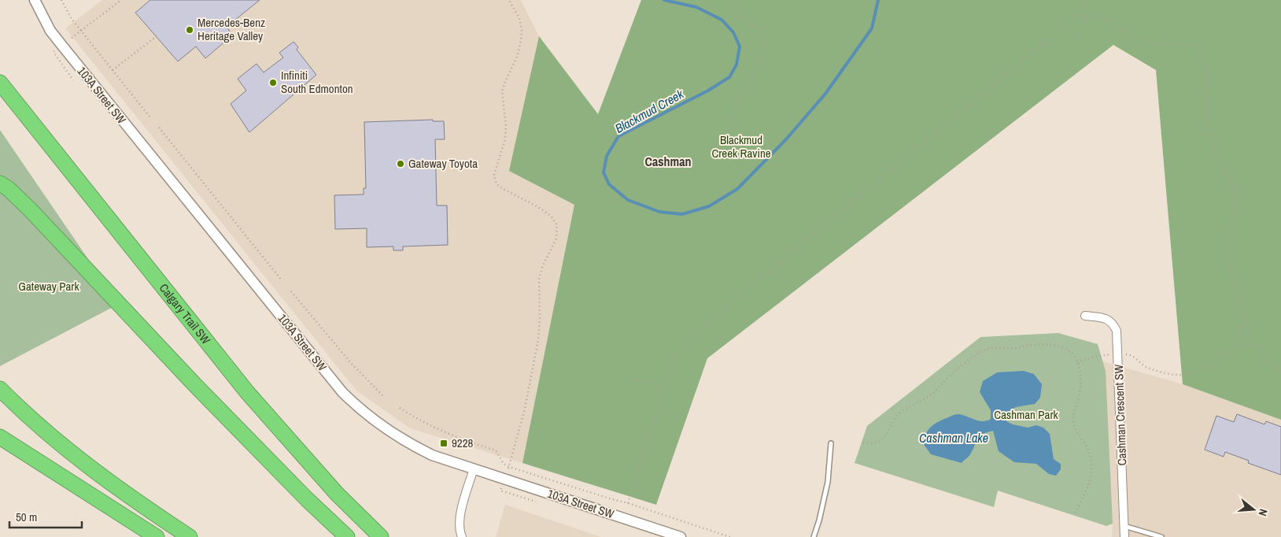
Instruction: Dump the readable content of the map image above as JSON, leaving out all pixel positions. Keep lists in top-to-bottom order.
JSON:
{
  "streets": {
    "highway": ["Calgary Trail SW"],
    "street": ["103A Street SW", "Cashman Crescent SW"]
  },
  "districts": ["Cashman"],
  "water": ["Blackmud Creek", "Cashman Lake"],
  "parks": ["Blackmud Creek Ravine", "Gateway Park", "Cashman Park"],
  "places": {
    "other": ["Mercedes-Benz Heritage Valley", "Infiniti South Edmonton", "Gateway Toyota"],
    "transit": ["9228"]
  },
  "scale_bar": "50 m",
  "north": "right"
}
